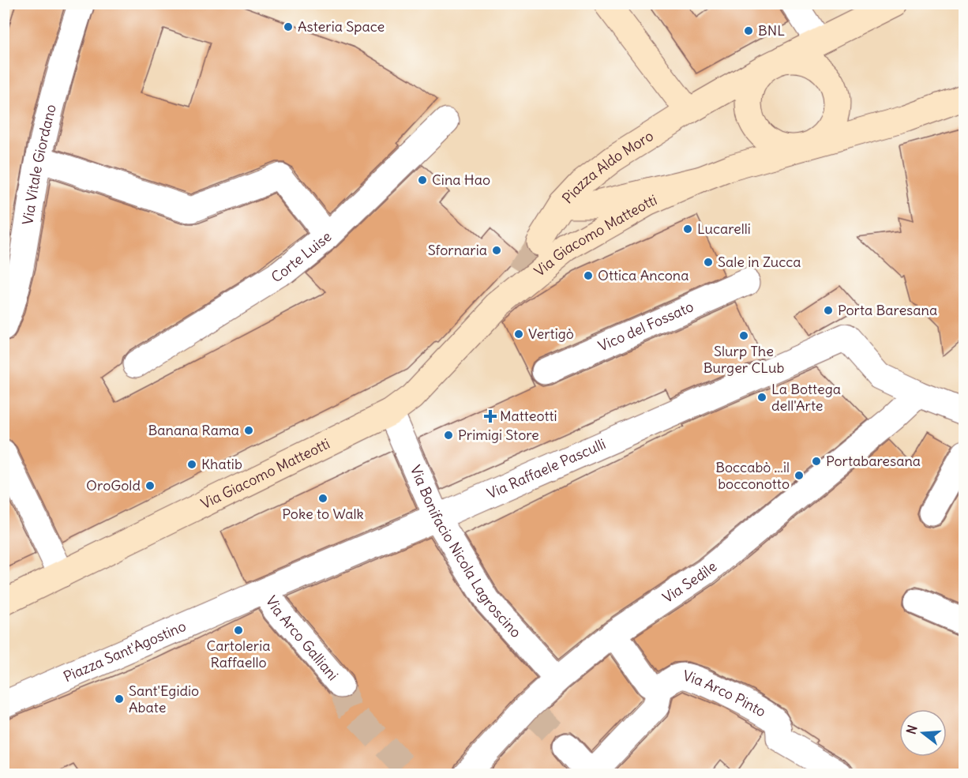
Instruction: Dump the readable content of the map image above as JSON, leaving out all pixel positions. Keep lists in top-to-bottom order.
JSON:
{
  "streets": {
    "street": [
      "Via Vitale Giordano",
      "Piazza Aldo Moro",
      "Via Giacomo Matteotti",
      "Corte Luise",
      "Vico del Fossato",
      "Via Raffaele Pasculli",
      "Via Bonifacio Nicola Lagroscino",
      "Via Sedile",
      "Via Arco Galliani",
      "Piazza Sant'Agostino",
      "Via Arco Pinto"
    ]
  },
  "crossings": [
    ["Piazza Aldo Moro", "Via Giacomo Matteotti"],
    ["Via Giacomo Matteotti", "Via Bonifacio Nicola Lagroscino"],
    ["Via Raffaele Pasculli", "Via Bonifacio Nicola Lagroscino"],
    ["Via Raffaele Pasculli", "Via Sedile"],
    ["Via Raffaele Pasculli", "Via Arco Galliani"],
    ["Via Raffaele Pasculli", "Piazza Sant'Agostino"],
    ["Via Bonifacio Nicola Lagroscino", "Via Sedile"],
    ["Via Sedile", "Via Arco Pinto"],
    ["Via Arco Galliani", "Piazza Sant'Agostino"]
  ],
  "places": {
    "other": [
      "Asteria Space",
      "BNL",
      "Cina Hao",
      "Lucarelli",
      "Sfornaria",
      "Sale in Zucca",
      "Ottica Ancona",
      "Porta Baresana",
      "Vertigò",
      "Slurp The Burger CLub",
      "La Bottega dell'Arte",
      "Banana Rama",
      "Primigi Store",
      "Portabaresana",
      "Khatib",
      "Boccabò ...il bocconotto",
      "OroGold",
      "Poke to Walk",
      "Cartoleria Raffaello",
      "Sant'Egidio Abate"
    ],
    "health": ["Matteotti"]
  },
  "north": "left"
}
